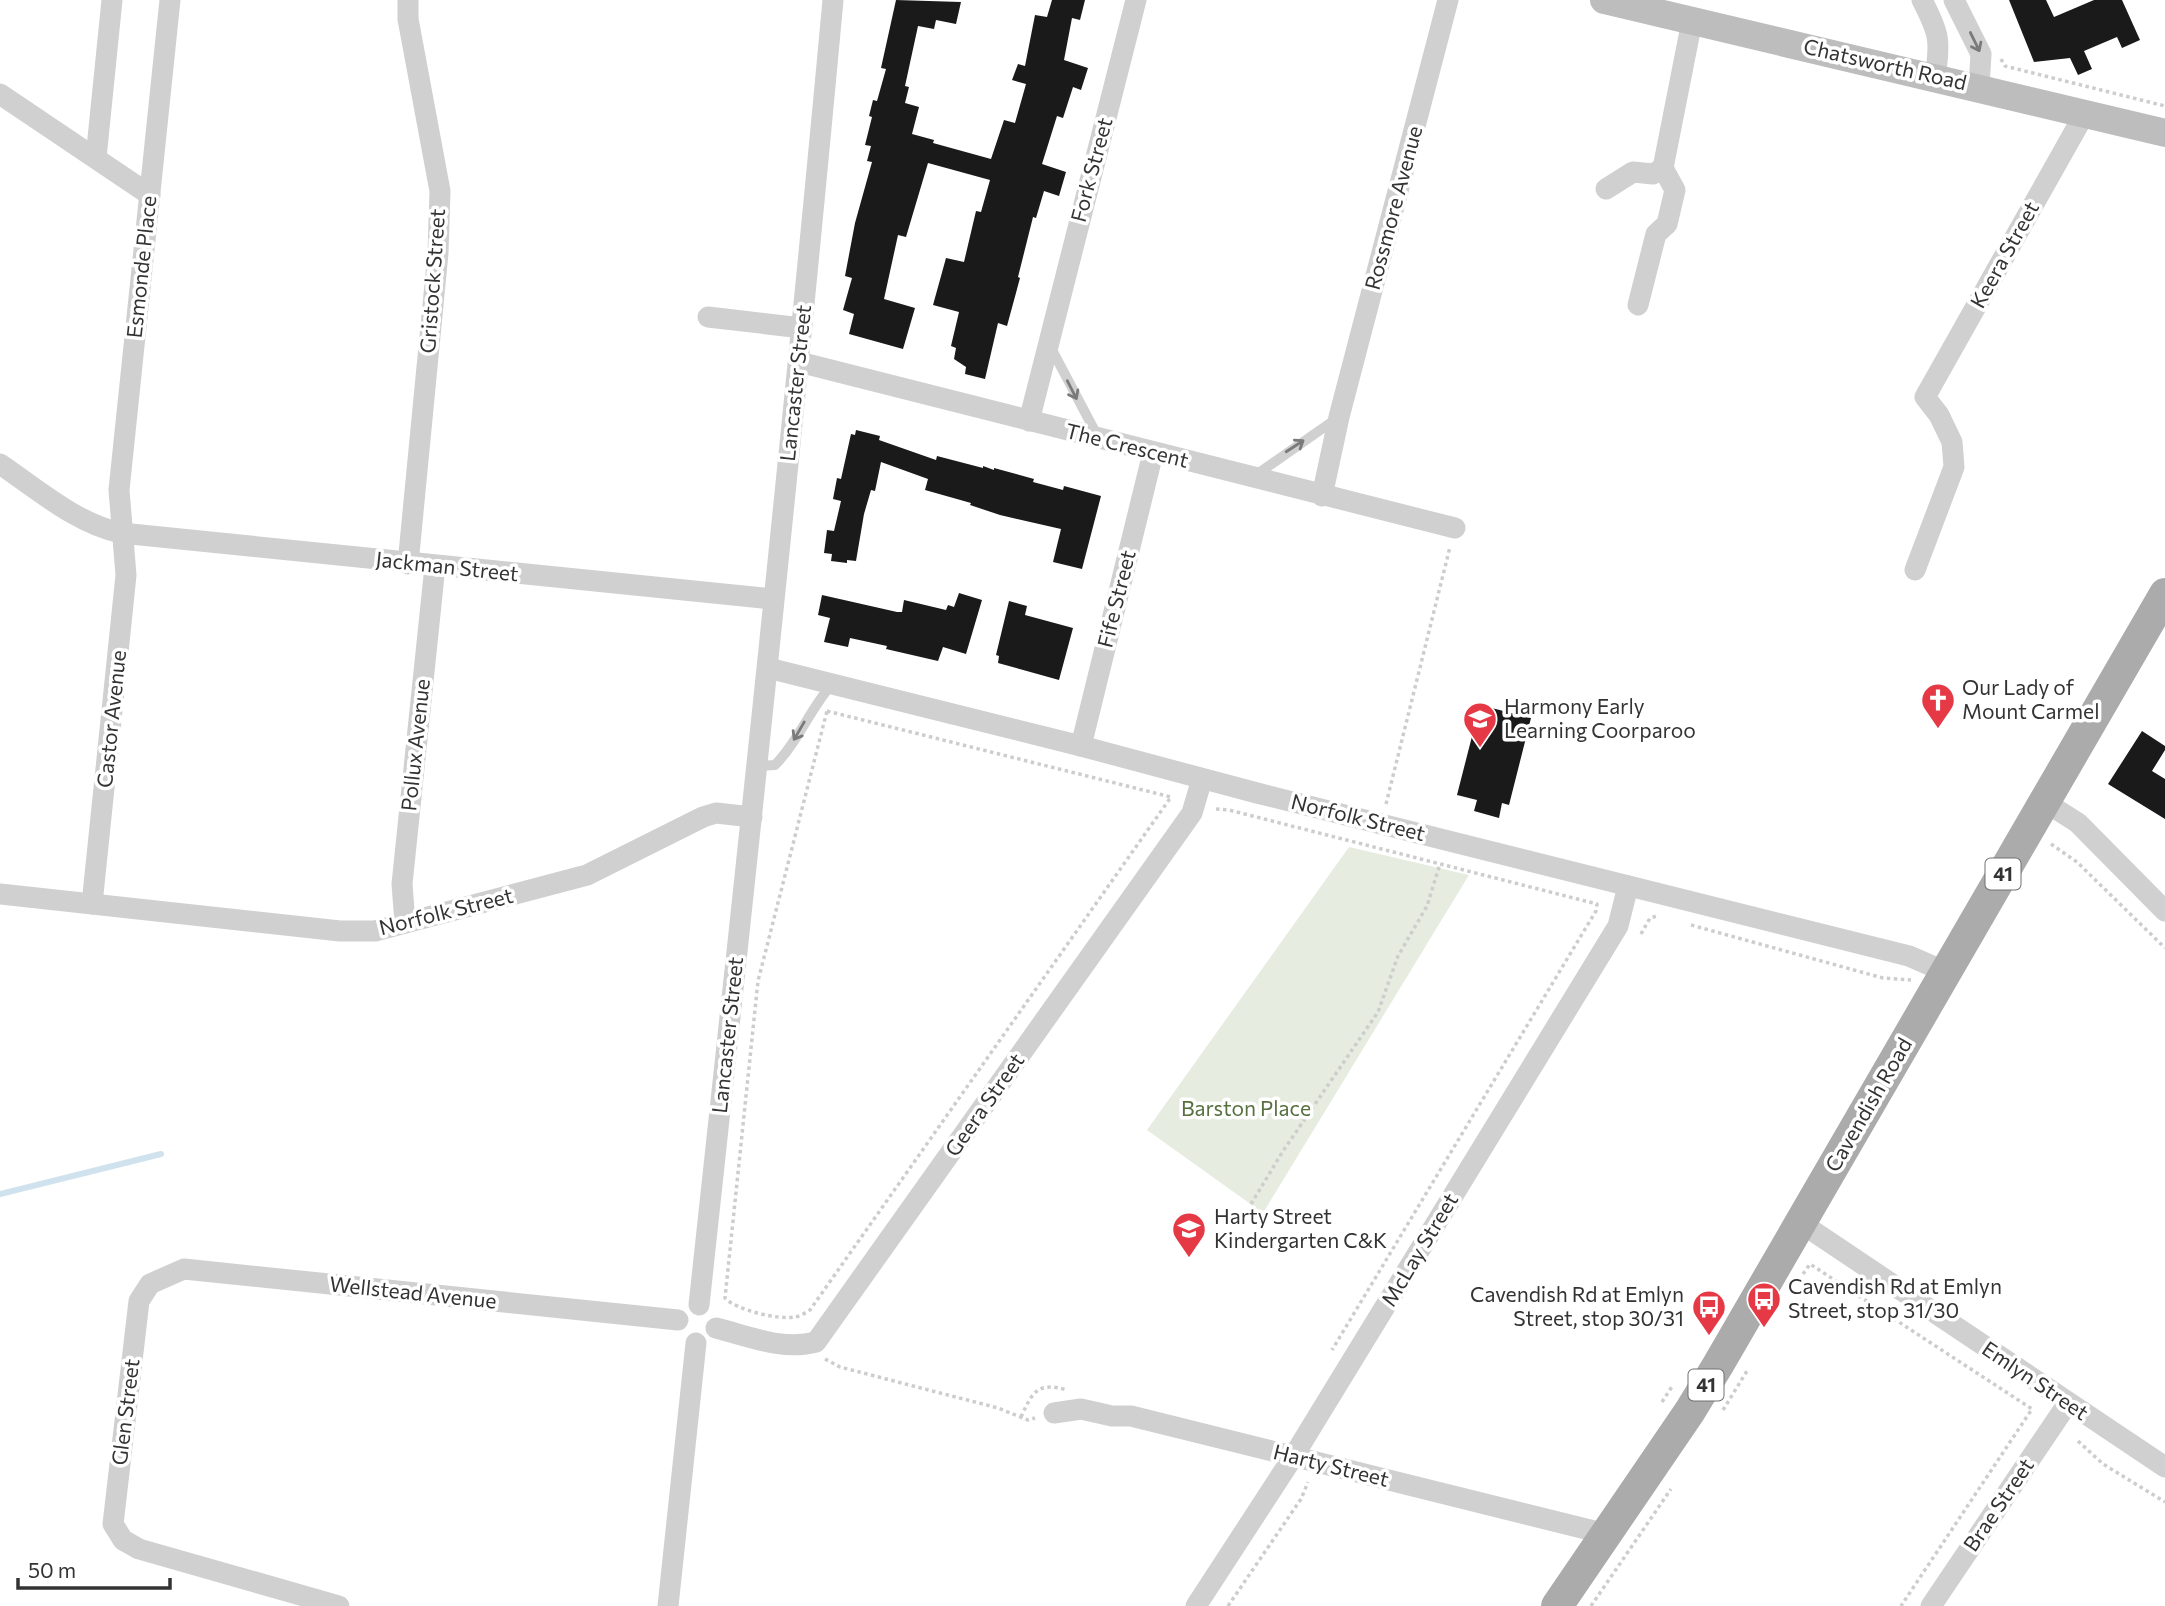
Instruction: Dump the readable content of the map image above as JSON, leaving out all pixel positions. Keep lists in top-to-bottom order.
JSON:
{
  "streets": {
    "main road": ["Chatsworth Road", "41", "Cavendish Road"],
    "street": [
      "Fork Street",
      "Rossmore Avenue",
      "Keera Street",
      "Esmonde Place",
      "Gristock Street",
      "Lancaster Street",
      "The Crescent",
      "Jackman Street",
      "Fife Street",
      "Castor Avenue",
      "Pollux Avenue",
      "Norfolk Street",
      "Geera Street",
      "McLay Street",
      "Wellstead Avenue",
      "Emlyn Street",
      "Glen Street",
      "Harty Street",
      "Brae Street"
    ]
  },
  "crossings": [
    ["Chatsworth Road", "Keera Street"],
    ["Fork Street", "The Crescent"],
    ["Rossmore Avenue", "The Crescent"],
    ["Esmonde Place", "Jackman Street"],
    ["Esmonde Place", "Castor Avenue"],
    ["Gristock Street", "Jackman Street"],
    ["Lancaster Street", "The Crescent"],
    ["Lancaster Street", "Jackman Street"],
    ["Lancaster Street", "Norfolk Street"],
    ["Lancaster Street", "Wellstead Avenue"],
    ["The Crescent", "Fife Street"],
    ["Jackman Street", "Castor Avenue"],
    ["Jackman Street", "Pollux Avenue"],
    ["Fife Street", "Norfolk Street"],
    ["Castor Avenue", "Norfolk Street"],
    ["Pollux Avenue", "Norfolk Street"],
    ["Norfolk Street", "Geera Street"],
    ["Norfolk Street", "Cavendish Road"],
    ["Norfolk Street", "McLay Street"],
    ["Cavendish Road", "Emlyn Street"],
    ["Cavendish Road", "Harty Street"],
    ["McLay Street", "Harty Street"],
    ["Wellstead Avenue", "Glen Street"],
    ["Emlyn Street", "Brae Street"]
  ],
  "parks": ["Barston Place"],
  "places": {
    "church": ["Our Lady of Mount Carmel"],
    "school or university": ["Harmony Early Learning Coorparoo", "Harty Street Kindergarten C&K"],
    "bus stop": ["Cavendish Rd at Emlyn Street, stop 31/30", "Cavendish Rd at Emlyn Street, stop 30/31"]
  },
  "scale_bar": "50 m"
}
